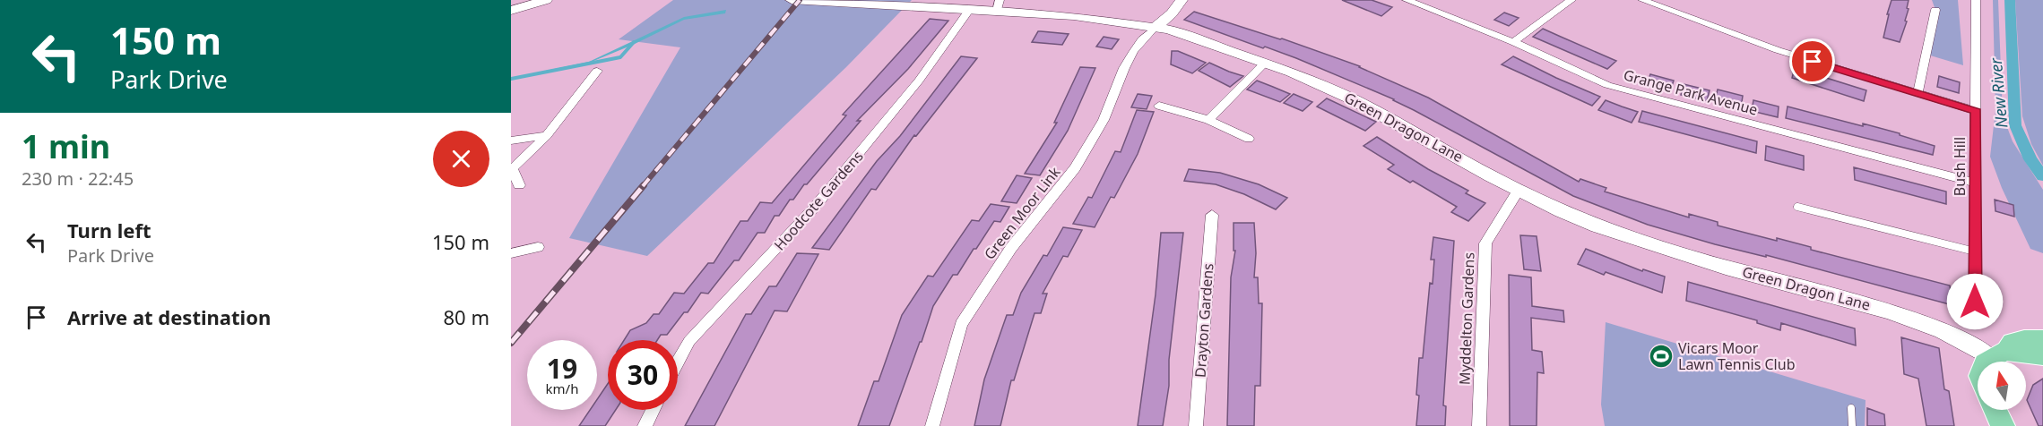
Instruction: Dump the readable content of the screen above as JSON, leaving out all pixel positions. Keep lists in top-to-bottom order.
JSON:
{
  "streets": {
    "street": [
      "Grange Park Avenue",
      "Green Dragon Lane",
      "Bush Hill",
      "Hoodcote Gardens",
      "Green Moor Link",
      "Myddelton Gardens",
      "Drayton Gardens"
    ]
  },
  "crossings": [
    ["Grange Park Avenue", "Bush Hill"],
    ["Green Dragon Lane", "Hoodcote Gardens"],
    ["Green Dragon Lane", "Green Moor Link"],
    ["Green Dragon Lane", "Myddelton Gardens"]
  ],
  "water": ["New River"],
  "places": {
    "sports": ["Vicars Moor Lawn Tennis Club"]
  },
  "north": "top",
  "page": {
    "turn": ["150 m", "Park Drive"],
    "heading": ["1 min", "230 m · 22:45"],
    "list": [
      {
        "name": "Turn left",
        "note": "Park Drive",
        "value": "150 m"
      },
      {
        "name": "Arrive at destination",
        "value": "80 m"
      }
    ],
    "speed": "19 km/h",
    "limit": "30"
  }
}
